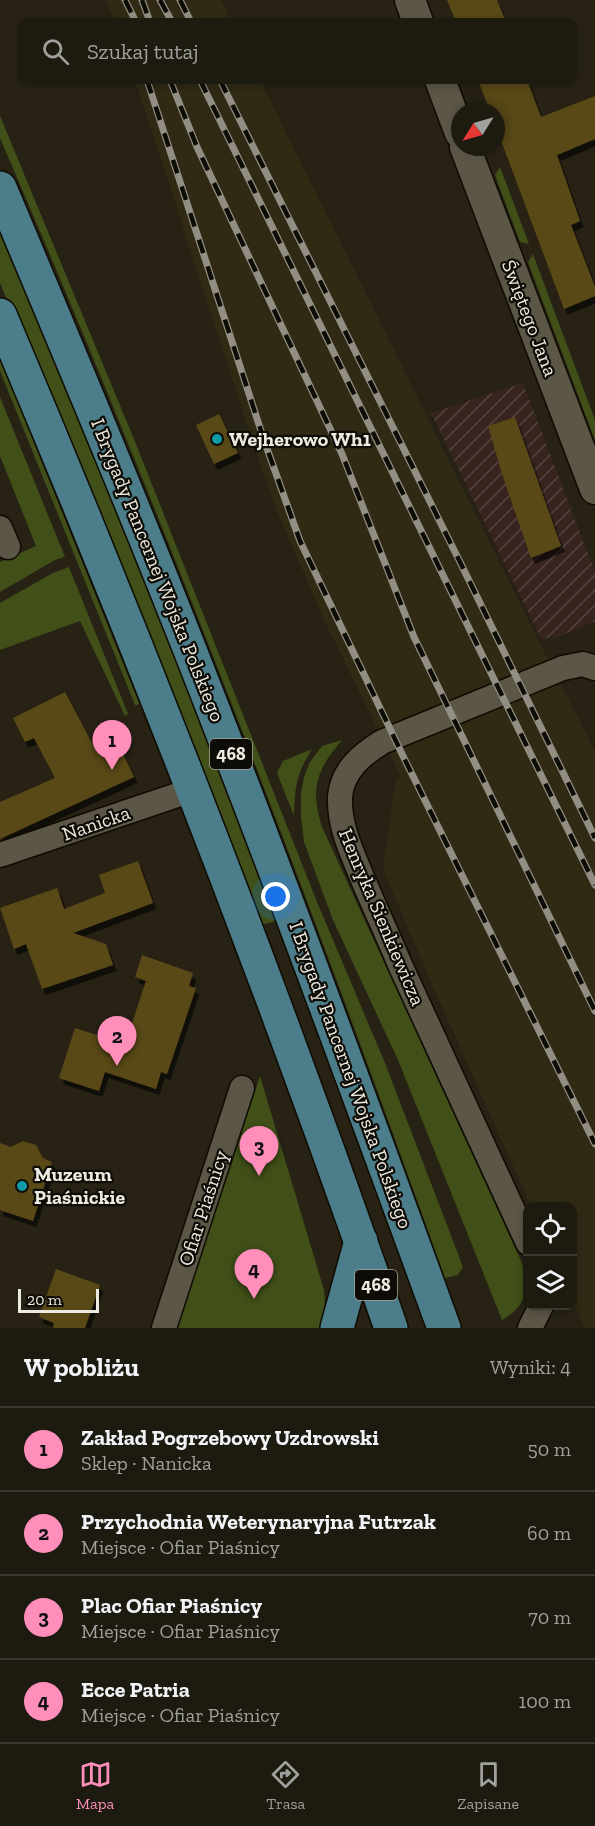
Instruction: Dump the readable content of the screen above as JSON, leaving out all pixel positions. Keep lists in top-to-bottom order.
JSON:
{
  "streets": {
    "main road": ["I Brygady Pancernej Wojska Polskiego", "468"],
    "street": [
      "Świętego Jana",
      "Nanicka",
      "Henryka Sienkiewicza",
      "Ofiar Piaśnicy"
    ]
  },
  "crossings": [
    ["468", "Nanicka"]
  ],
  "places": ["Wejherowo Wh1", "Muzeum Piaśnickie"],
  "scale_bar": "20 m",
  "north": "bottom left",
  "page": {
    "search": "Szukaj tutaj",
    "pins": [
      "1",
      "2",
      "3",
      "4"
    ],
    "scale": "20 m",
    "heading": ["W pobliżu", "Wyniki: 4"],
    "list": [
      {
        "mark": "1",
        "name": "Zakład Pogrzebowy Uzdrowski",
        "note": "Sklep · Nanicka",
        "value": "50 m"
      },
      {
        "mark": "2",
        "name": "Przychodnia Weterynaryjna Futrzak",
        "note": "Miejsce · Ofiar Piaśnicy",
        "value": "60 m"
      },
      {
        "mark": "3",
        "name": "Plac Ofiar Piaśnicy",
        "note": "Miejsce · Ofiar Piaśnicy",
        "value": "70 m"
      },
      {
        "mark": "4",
        "name": "Ecce Patria",
        "note": "Miejsce · Ofiar Piaśnicy",
        "value": "100 m"
      }
    ],
    "nav": ["Mapa", "Trasa", "Zapisane"]
  }
}
